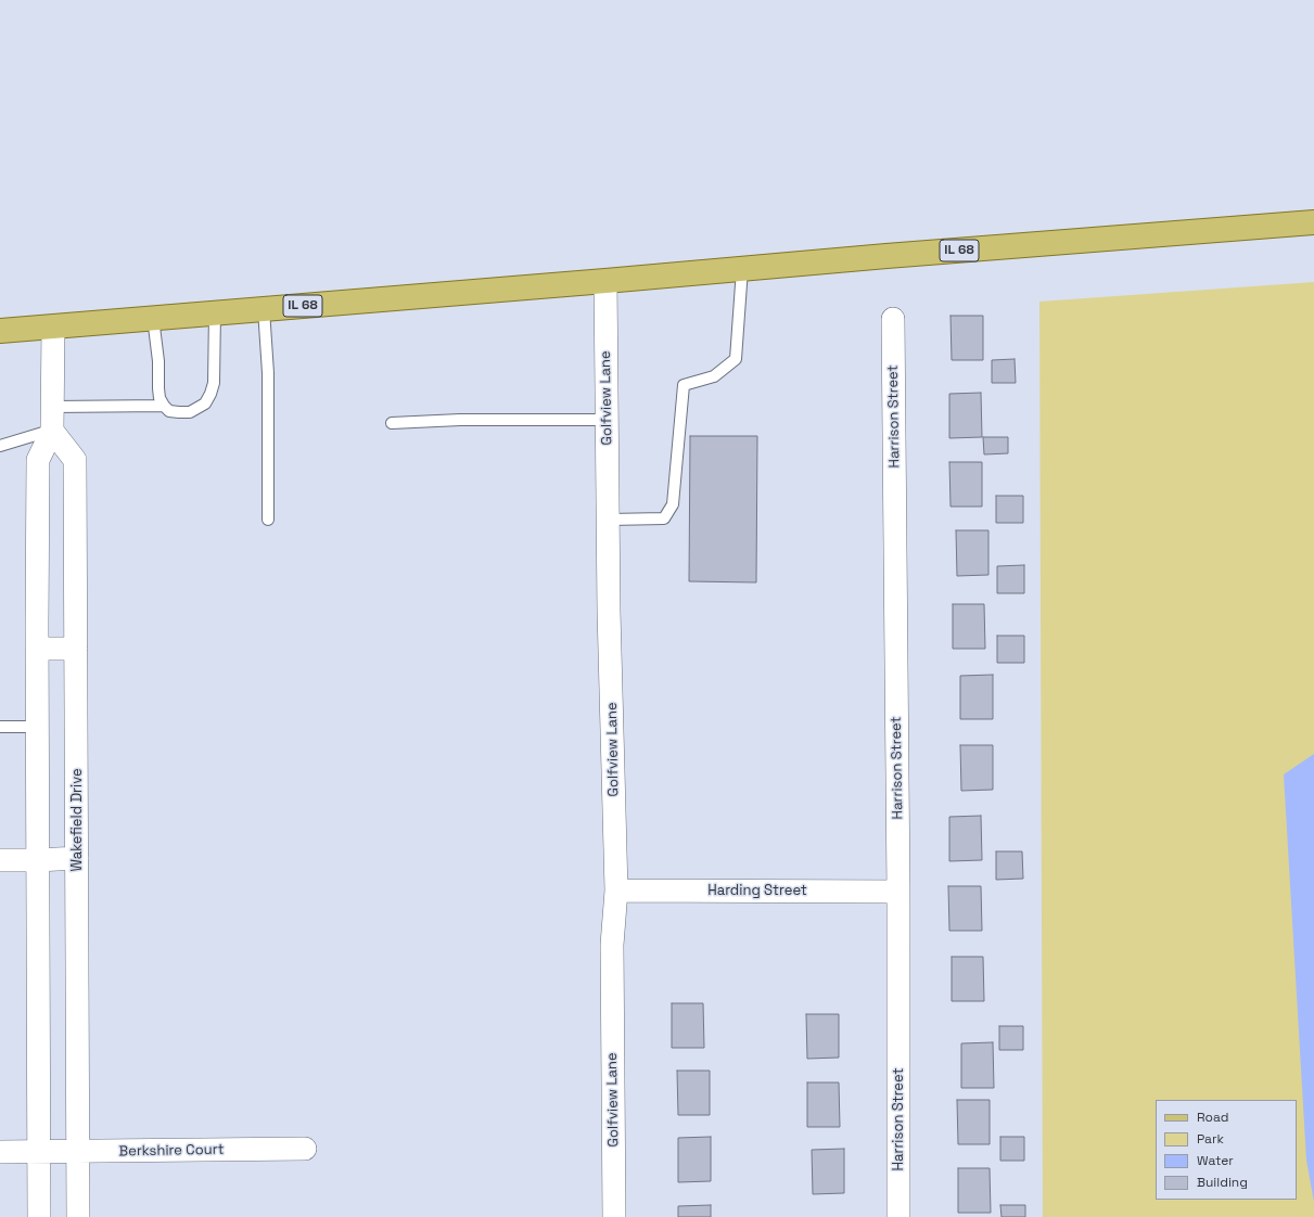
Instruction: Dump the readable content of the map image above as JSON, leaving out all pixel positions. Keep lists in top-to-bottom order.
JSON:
{
  "streets": {
    "main road": ["IL 68"],
    "street": [
      "Golfview Lane",
      "Harrison Street",
      "Wakefield Drive",
      "Harding Street",
      "Berkshire Court"
    ]
  },
  "crossings": [
    ["IL 68", "Golfview Lane"],
    ["Golfview Lane", "Harding Street"],
    ["Harrison Street", "Harding Street"],
    ["Wakefield Drive", "Berkshire Court"]
  ],
  "legend": [
    "Road",
    "Park",
    "Water",
    "Building"
  ]
}
